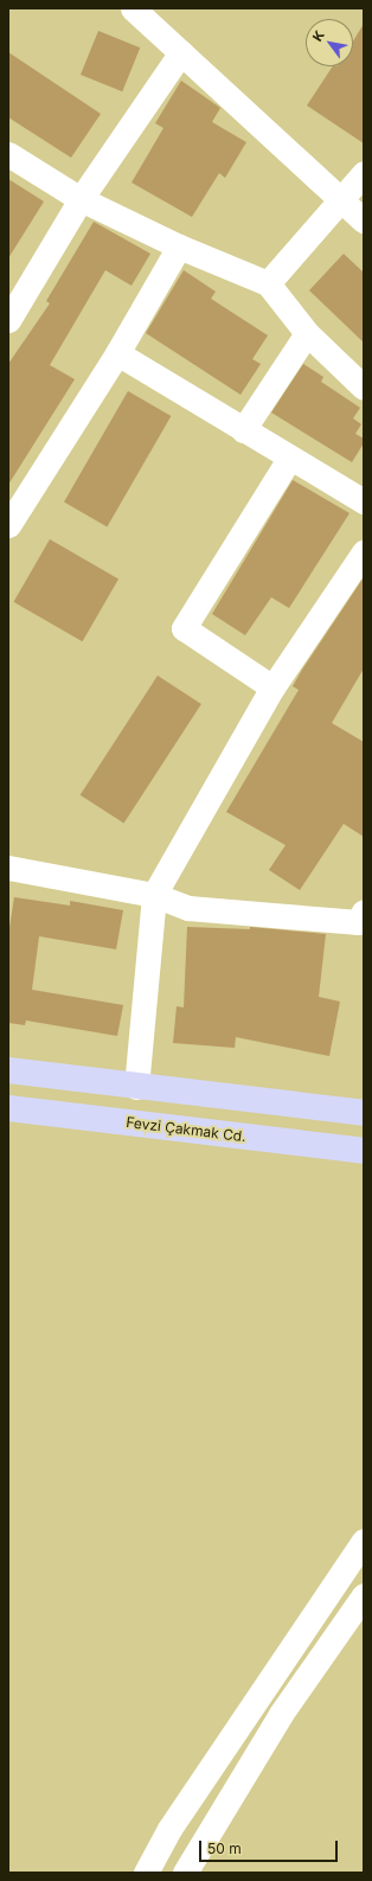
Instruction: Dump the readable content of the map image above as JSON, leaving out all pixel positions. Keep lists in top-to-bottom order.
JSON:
{
  "streets": {
    "main road": ["Fevzi Çakmak Cd."]
  },
  "scale_bar": "50 m",
  "north": "top left"
}
